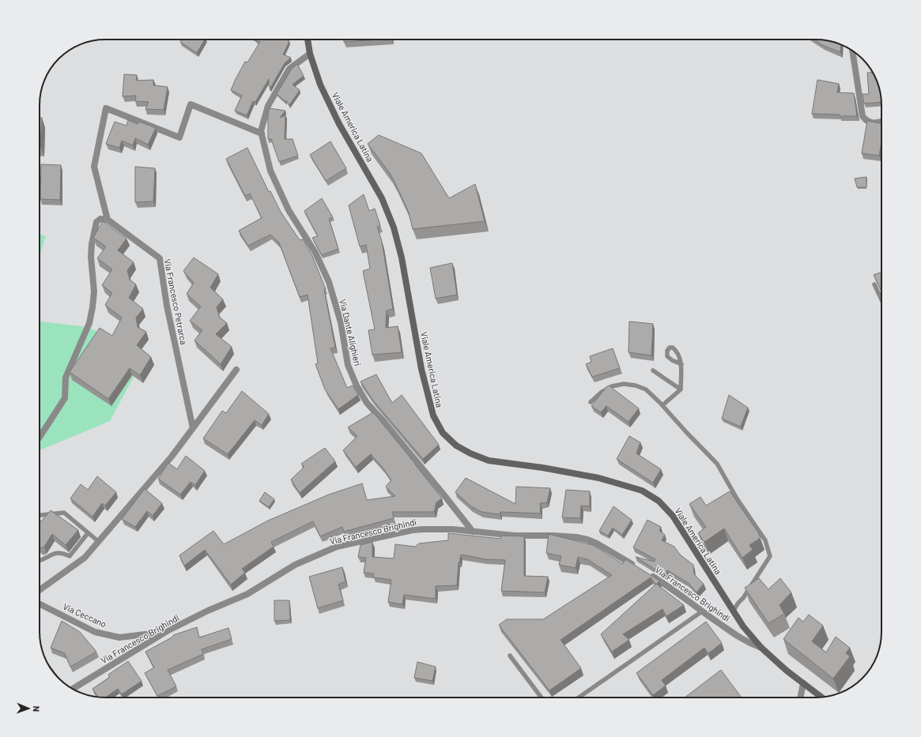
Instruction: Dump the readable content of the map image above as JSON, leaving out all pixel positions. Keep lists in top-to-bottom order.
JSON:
{
  "streets": {
    "main road": ["Viale America Latina"],
    "street": [
      "Via Francesco Petrarca",
      "Via Dante Alighieri",
      "Via Francesco Brighindi",
      "Via Ceccano"
    ]
  },
  "crossings": [
    ["Viale America Latina", "Via Dante Alighieri"],
    ["Viale America Latina", "Via Francesco Brighindi"],
    ["Via Dante Alighieri", "Via Francesco Brighindi"],
    ["Via Francesco Brighindi", "Via Ceccano"]
  ],
  "north": "right"
}
